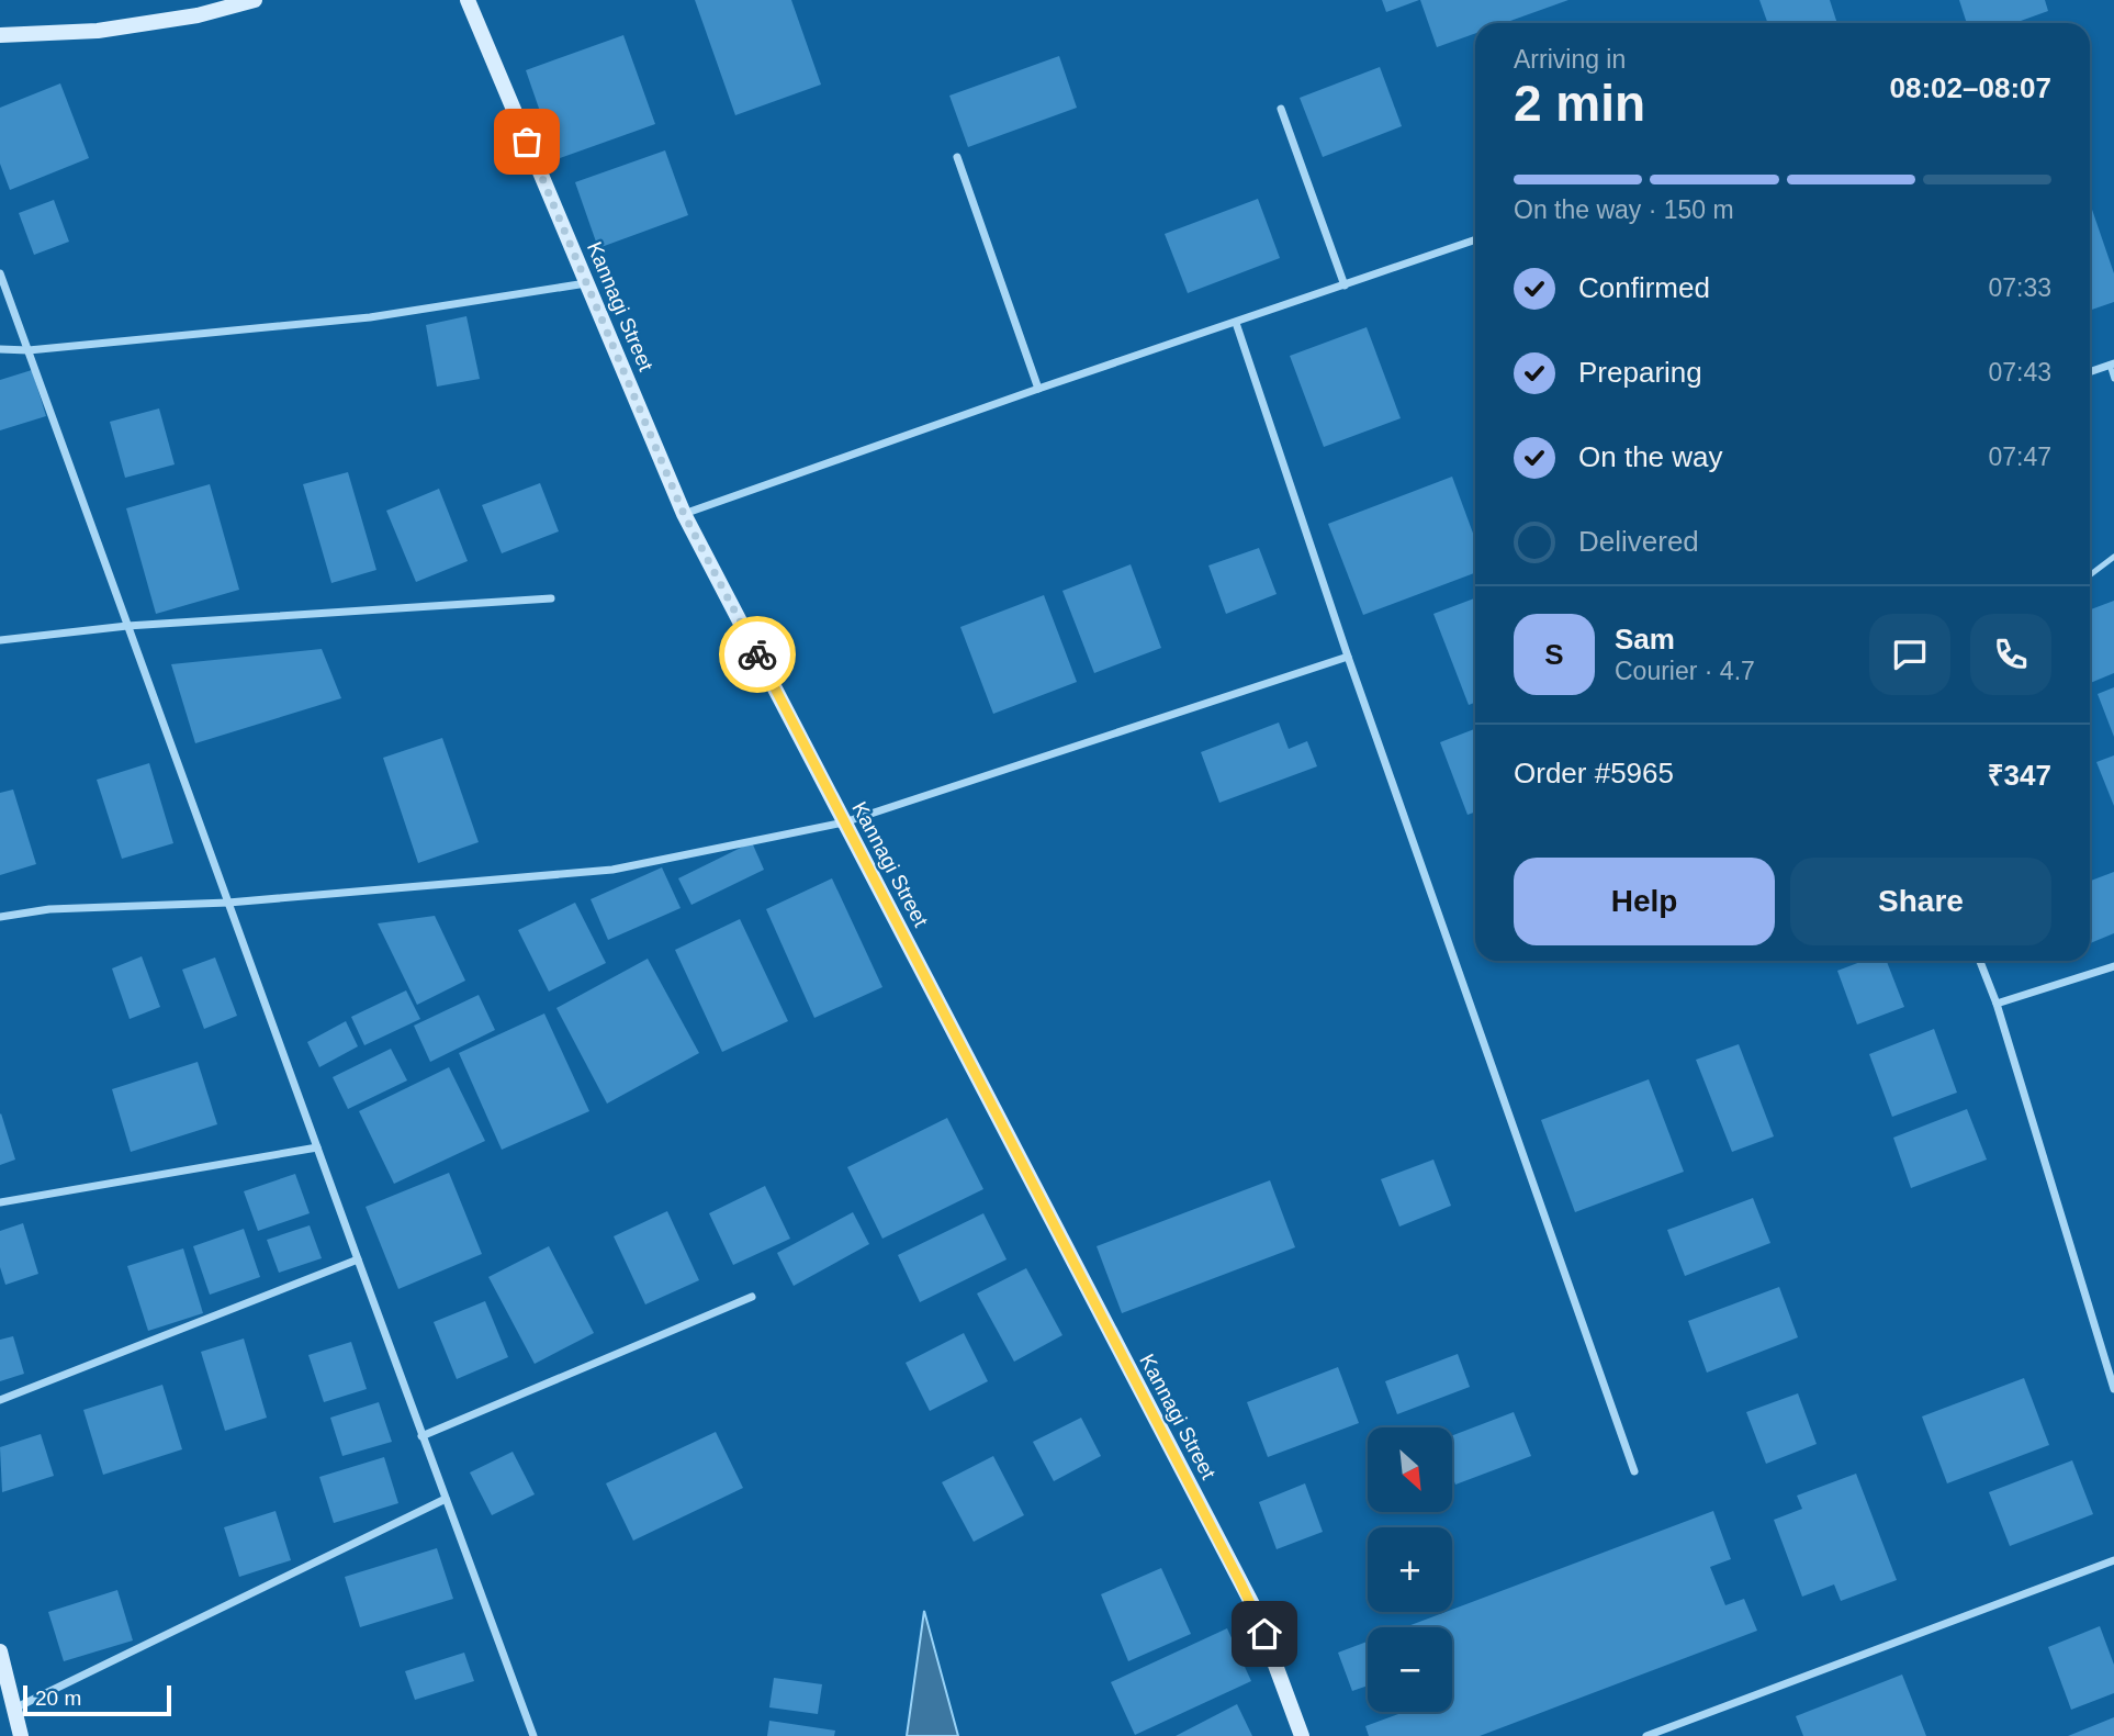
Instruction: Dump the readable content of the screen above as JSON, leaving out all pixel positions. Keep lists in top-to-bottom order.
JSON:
{
  "streets": {
    "street": ["Kannagi Street"]
  },
  "scale_bar": "20 m",
  "north": "bottom right",
  "page": {
    "heading": ["2 min", "Arriving in", "08:02–08:07"],
    "panel": [
      "Sam",
      "Courier · 4.7",
      "Order #5965",
      "₹347"
    ],
    "bar": "On the way · 150 m",
    "list": [
      ["Confirmed", "07:33"],
      ["Preparing", "07:43"],
      ["On the way", "07:47"],
      "Delivered"
    ],
    "round": "S",
    "buttons": ["Help", "Share"],
    "map_buttons": ["+", "−"],
    "scale": "20 m"
  }
}
